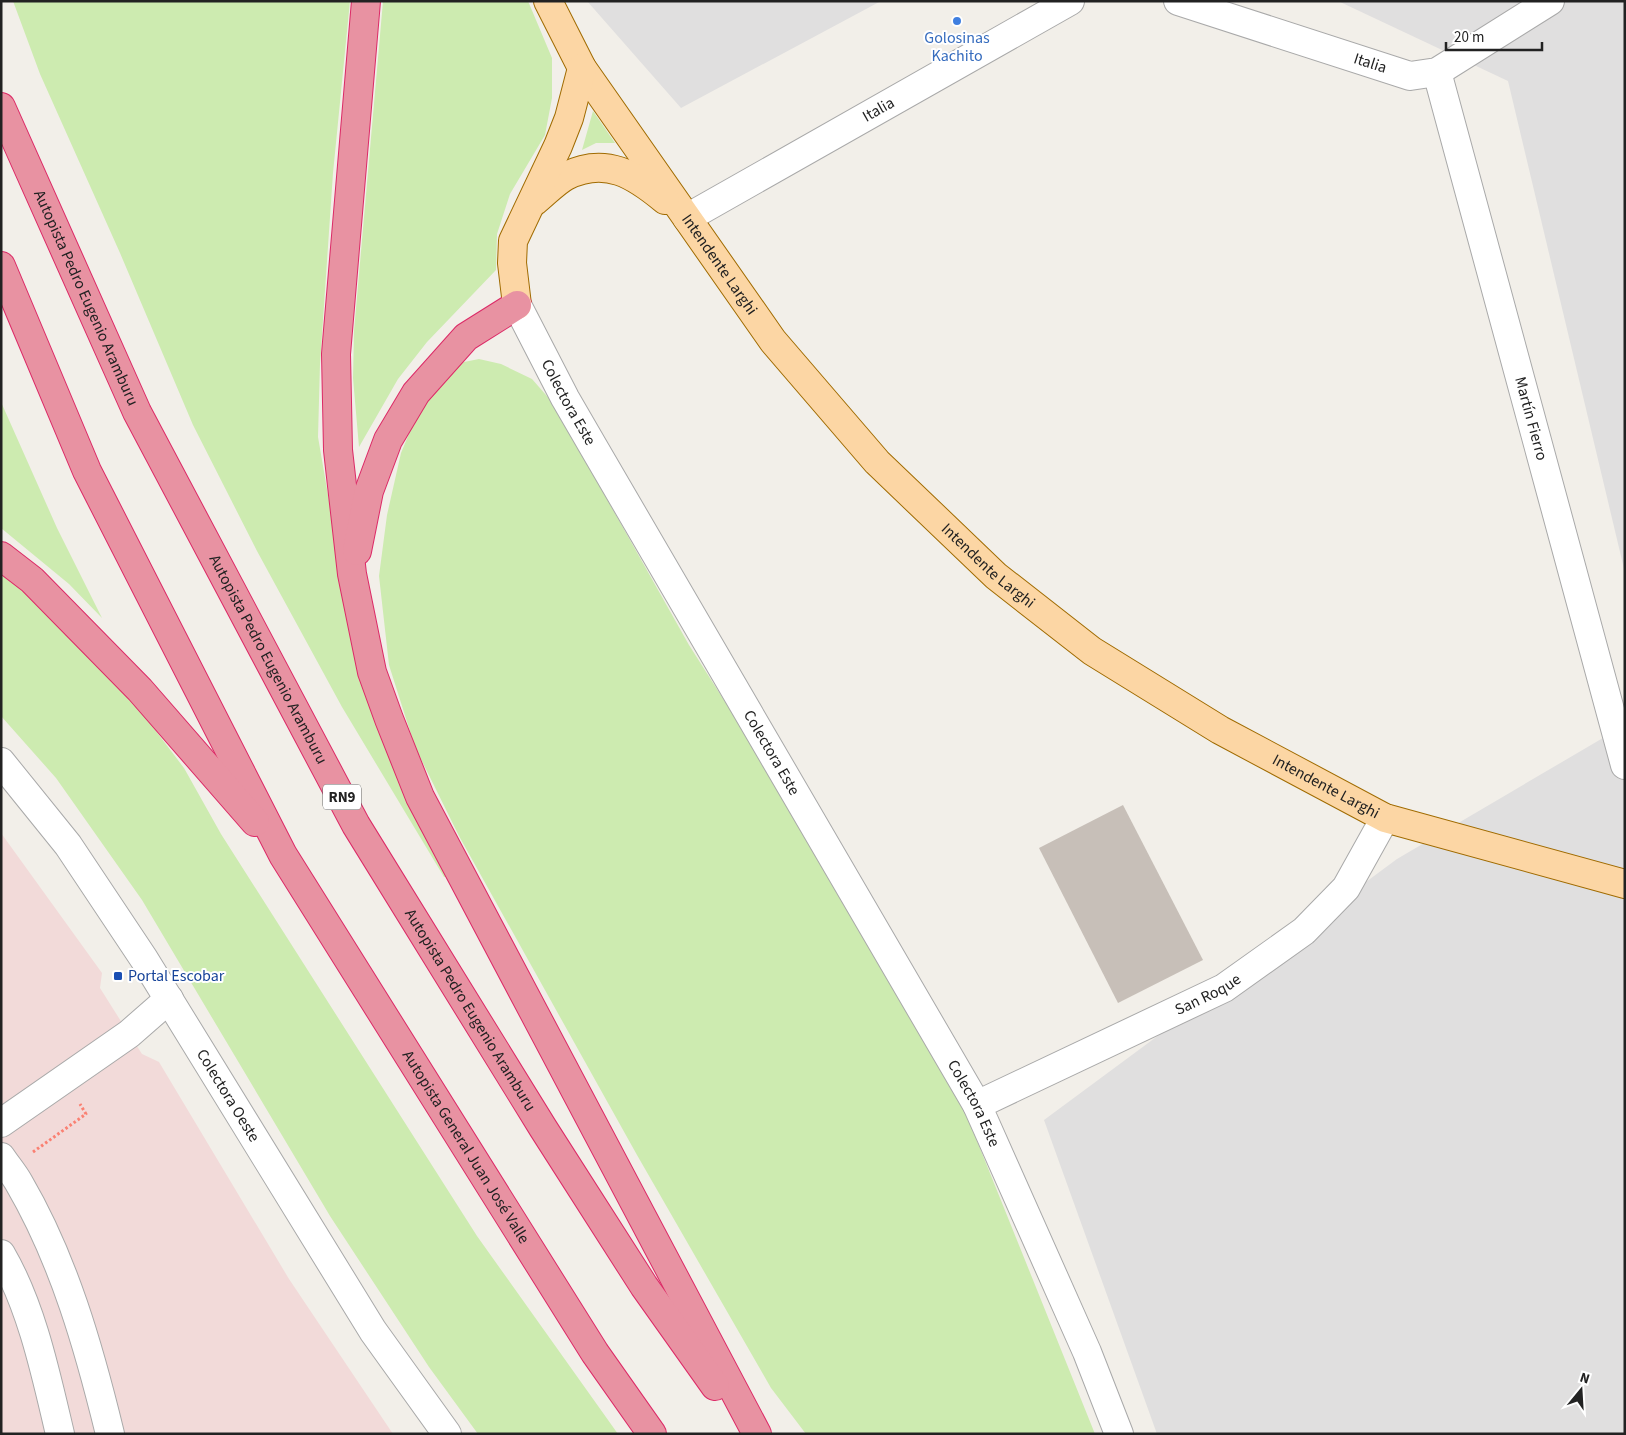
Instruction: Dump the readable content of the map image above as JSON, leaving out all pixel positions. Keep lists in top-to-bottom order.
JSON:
{
  "streets": {
    "highway": ["Autopista Pedro Eugenio Aramburu", "RN9", "Autopista General Juan José Valle"],
    "main road": ["Intendente Larghi", "Colectora Este"],
    "street": [
      "Italia",
      "Martín Fierro",
      "San Roque",
      "Colectora Oeste"
    ]
  },
  "crossings": [
    ["Italia", "Intendente Larghi"],
    ["Italia", "Martín Fierro"],
    ["Intendente Larghi", "Colectora Este"],
    ["Intendente Larghi", "San Roque"],
    ["Colectora Este", "San Roque"]
  ],
  "places": {
    "other": ["Golosinas Kachito"],
    "transit": ["Portal Escobar"]
  },
  "scale_bar": "20 m",
  "north": "top"
}
